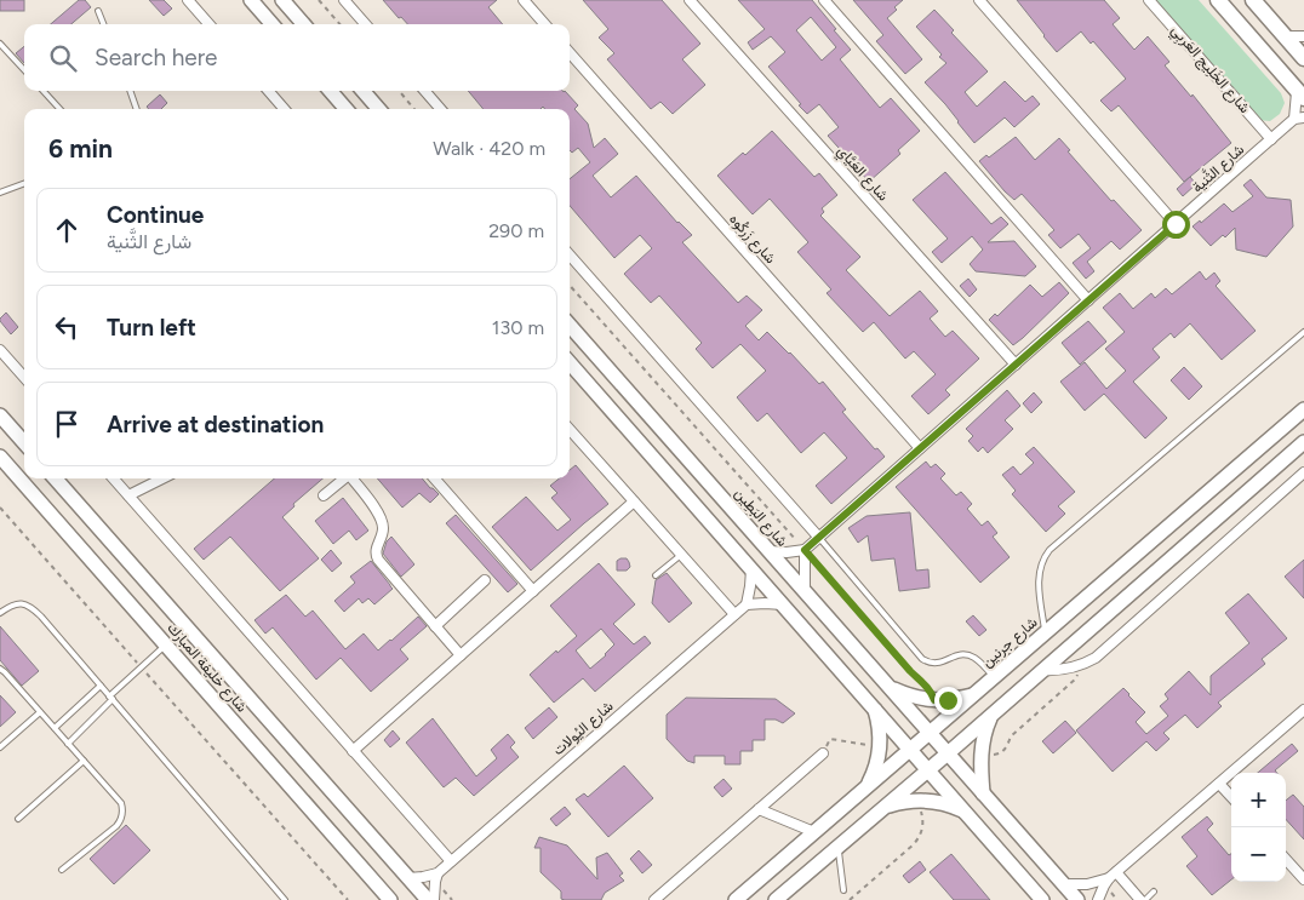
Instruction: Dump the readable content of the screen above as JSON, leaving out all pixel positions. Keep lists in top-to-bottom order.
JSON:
{
  "streets": {
    "main road": ["شارع البَطِين", "شارع جرنين", "شارع خليفة المبارك"],
    "street": [
      "شارع الخَلِيج العَربِي",
      "شارع الثَّنية",
      "شارع العَيَّاي",
      "شارع زَركُوه",
      "شارع اليُولات"
    ]
  },
  "crossings": [
    ["شارع الخَلِيج العَربِي", "شارع الثَّنية"],
    ["شارع الثَّنية", "شارع العَيَّاي"],
    ["شارع الثَّنية", "شارع زَركُوه"],
    ["شارع الثَّنية", "شارع البَطِين"],
    ["شارع البَطِين", "شارع جرنين"]
  ],
  "page": {
    "search": "Search here",
    "heading": ["6 min", "Walk · 420 m"],
    "list": [
      ["Continue", "شارع الثَّنية", "290 m"],
      ["Turn left", "130 m"],
      "Arrive at destination"
    ],
    "map_buttons": ["+", "−"]
  }
}
